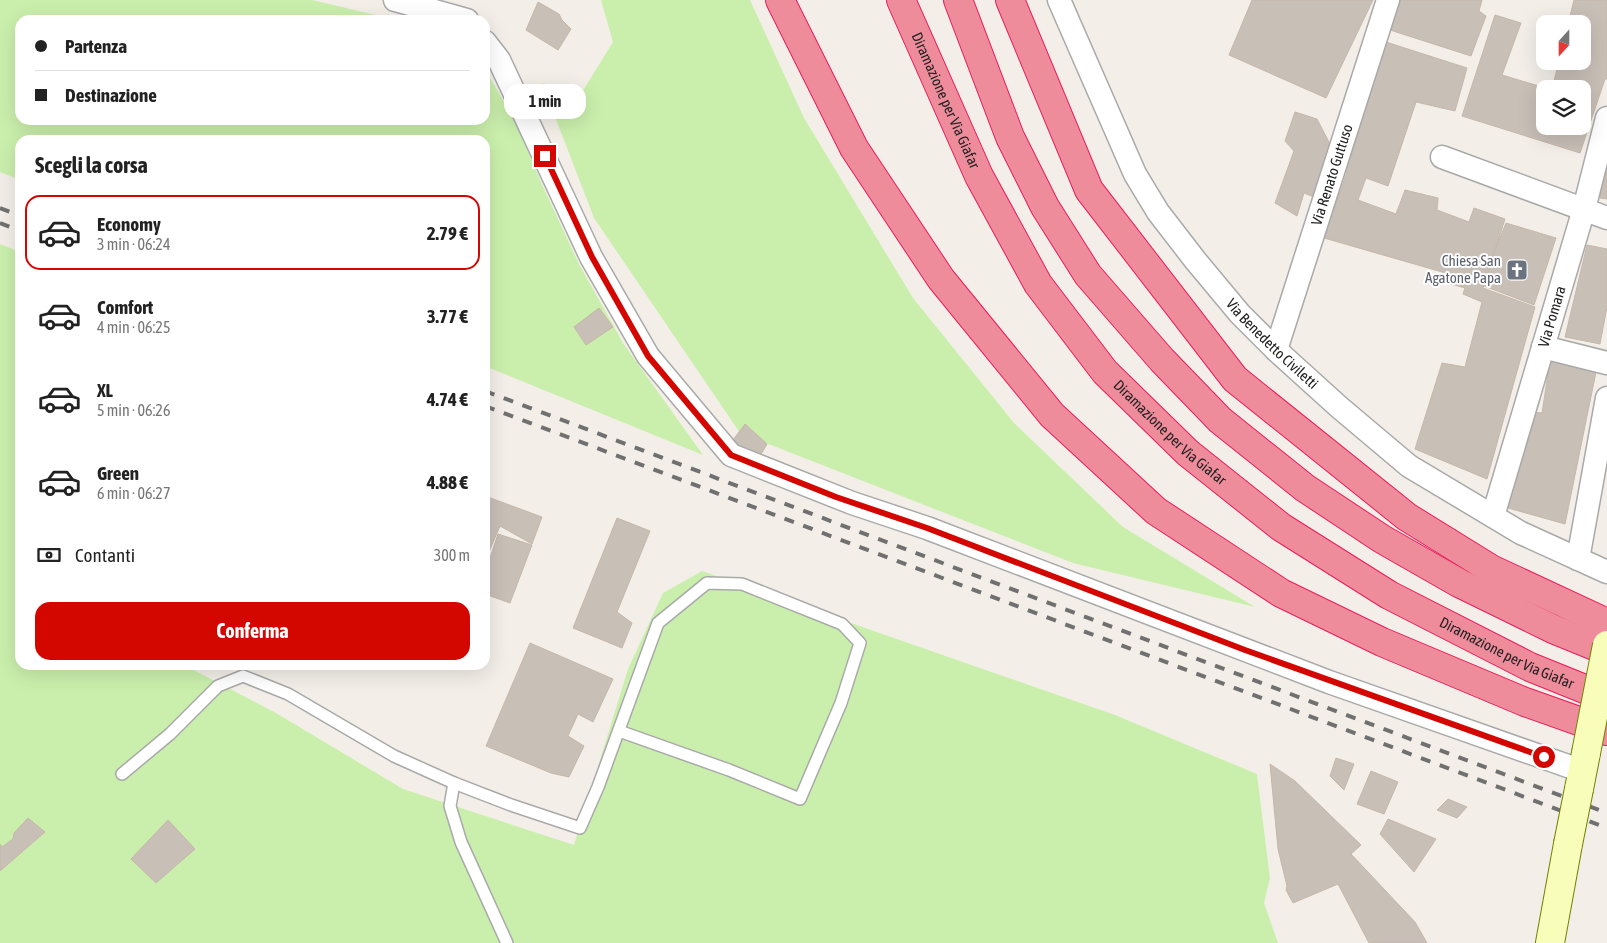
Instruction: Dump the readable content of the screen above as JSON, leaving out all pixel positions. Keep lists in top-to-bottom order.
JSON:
{
  "streets": {
    "highway": ["Diramazione per Via Giafar"],
    "street": ["Via Renato Guttuso", "Via Pomara", "Via Benedetto Civiletti"]
  },
  "crossings": [
    ["Via Renato Guttuso", "Via Benedetto Civiletti"],
    ["Via Pomara", "Via Benedetto Civiletti"]
  ],
  "places": {
    "church": ["Chiesa San Agatone Papa"]
  },
  "north": "bottom",
  "page": {
    "banner": ["Partenza", "Destinazione"],
    "bubble": "1 min",
    "heading": "Scegli la corsa",
    "list": [
      {
        "name": "Economy",
        "note": "3 min · 06:24",
        "value": "2.79 €"
      },
      {
        "name": "Comfort",
        "note": "4 min · 06:25",
        "value": "3.77 €"
      },
      {
        "name": "XL",
        "note": "5 min · 06:26",
        "value": "4.74 €"
      },
      {
        "name": "Green",
        "note": "6 min · 06:27",
        "value": "4.88 €"
      }
    ],
    "pay": ["Contanti", "300 m"],
    "buttons": "Conferma"
  }
}
